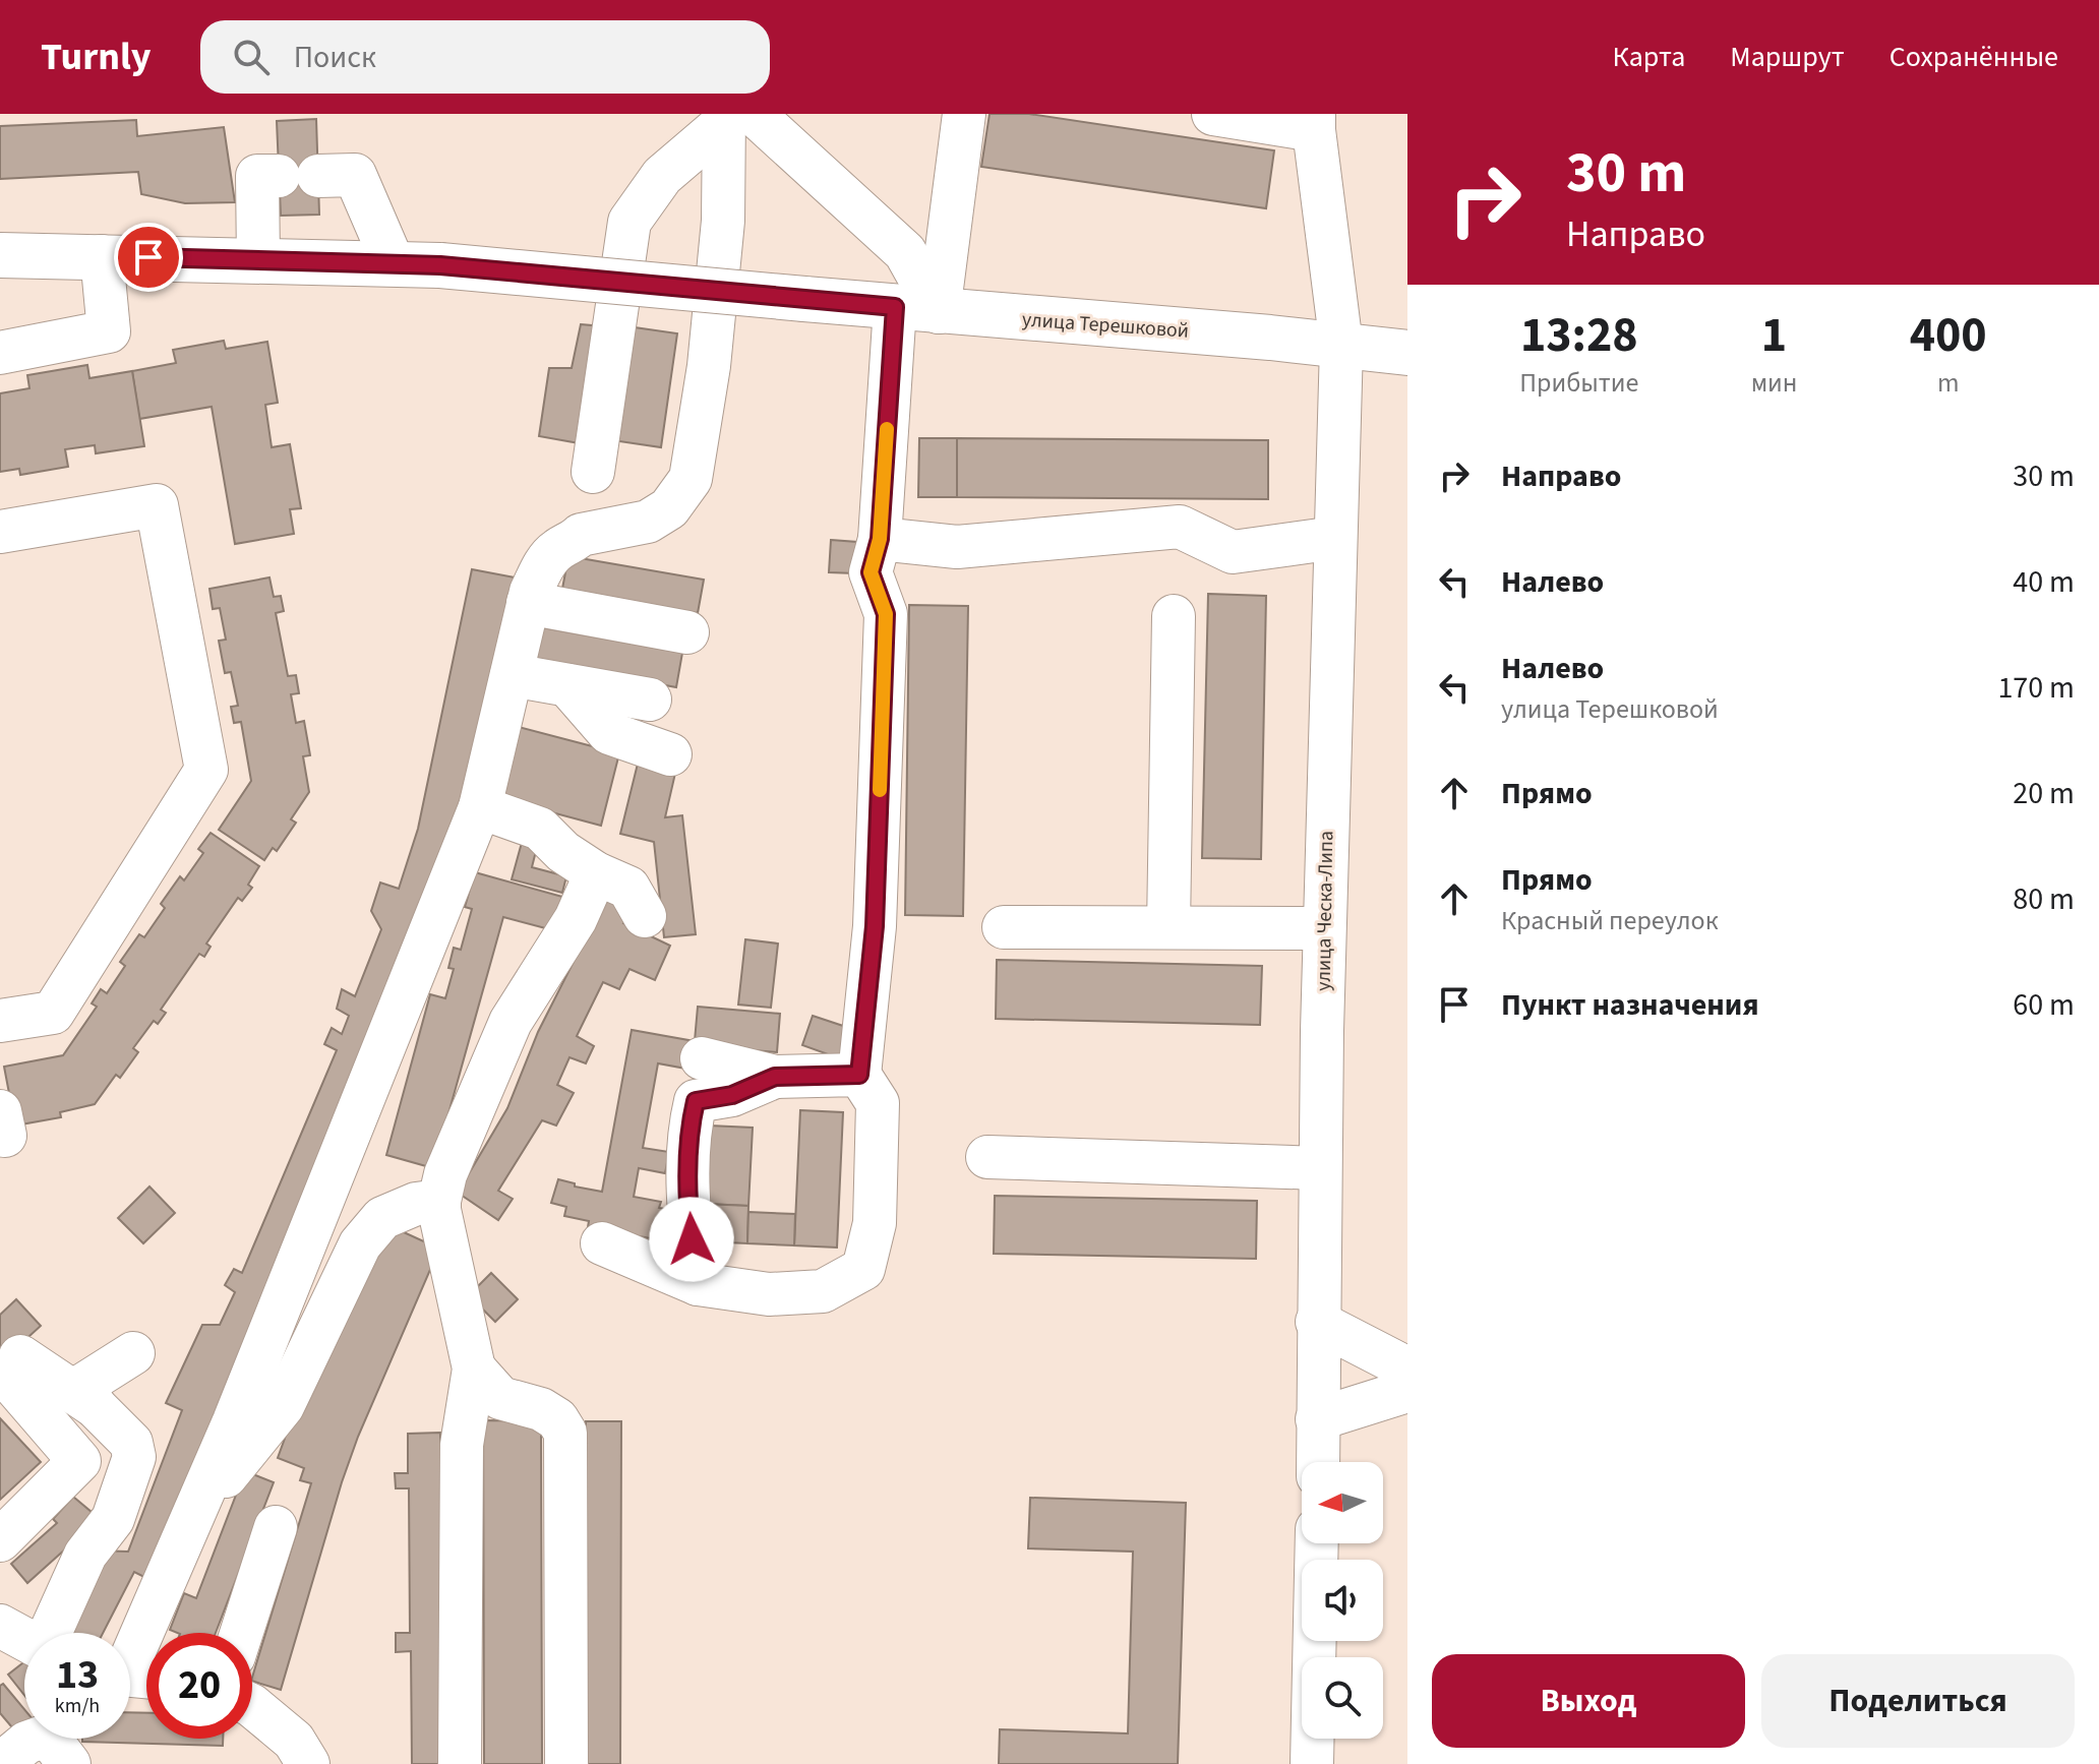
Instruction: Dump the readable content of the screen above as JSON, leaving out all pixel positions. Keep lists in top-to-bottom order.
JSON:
{
  "streets": {
    "main road": ["улица Терешковой"],
    "street": ["улица Ческа-Липа"]
  },
  "crossings": [
    ["улица Терешковой", "улица Ческа-Липа"]
  ],
  "north": "left",
  "page": {
    "header": "Turnly",
    "search": "Поиск",
    "nav": ["Карта", "Маршрут", "Сохранённые"],
    "turn": ["30 m", "Направо"],
    "eta": [
      "13:28",
      "Прибытие",
      "1",
      "мин",
      "400",
      "m"
    ],
    "list": [
      {
        "name": "Направо",
        "value": "30 m"
      },
      {
        "name": "Налево",
        "value": "40 m"
      },
      {
        "name": "Налево",
        "note": "улица Терешковой",
        "value": "170 m"
      },
      {
        "name": "Прямо",
        "value": "20 m"
      },
      {
        "name": "Прямо",
        "note": "Красный переулок",
        "value": "80 m"
      },
      {
        "name": "Пункт назначения",
        "value": "60 m"
      }
    ],
    "speed": "13 km/h",
    "limit": "20",
    "buttons": ["Выход", "Поделиться"]
  }
}
